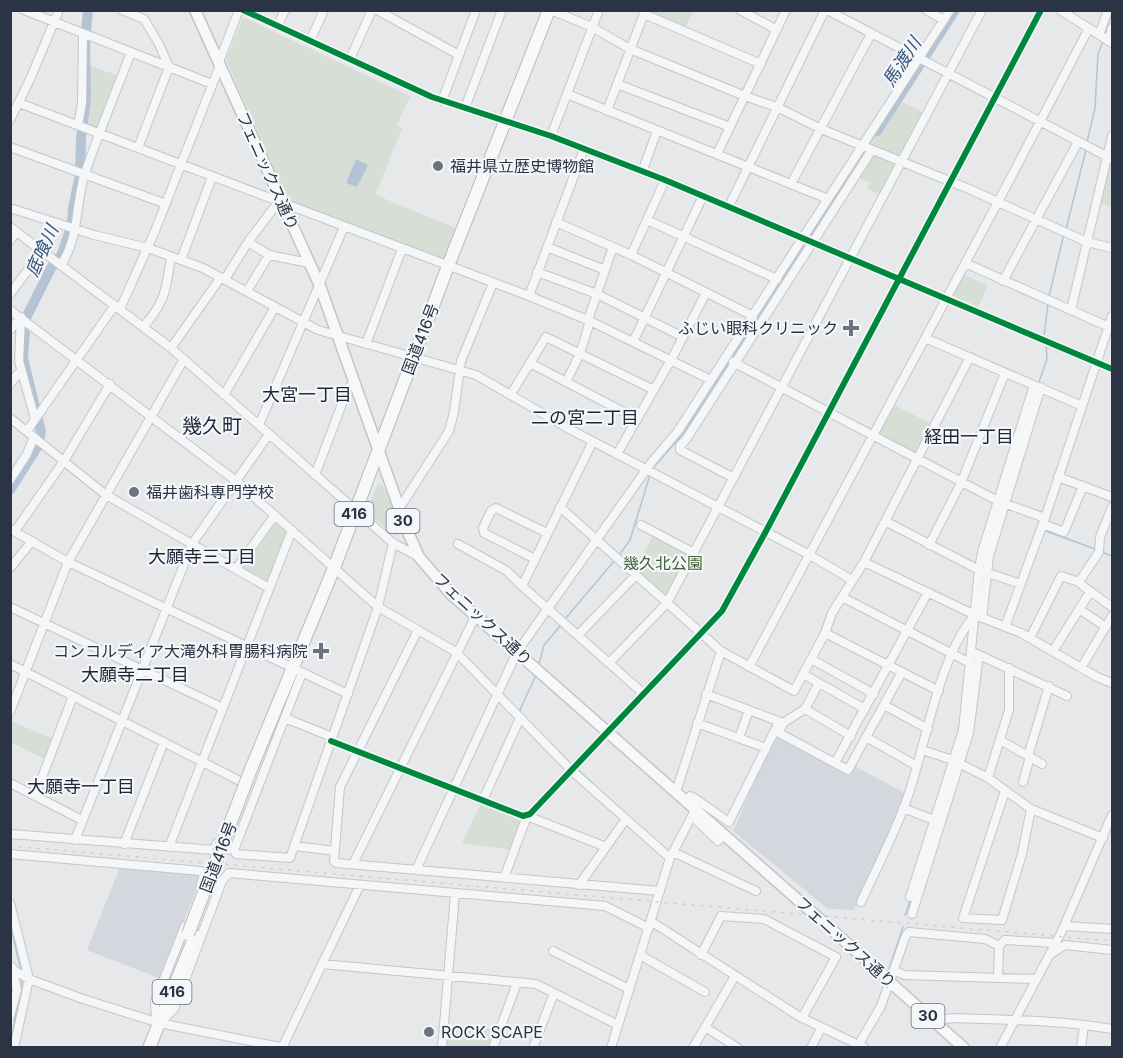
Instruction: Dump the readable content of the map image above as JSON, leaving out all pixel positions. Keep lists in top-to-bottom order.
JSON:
{
  "streets": {
    "highway": ["国道416号", "416"],
    "main road": ["フェニックス通り", "30"]
  },
  "crossings": [
    ["フェニックス通り", "国道416号"]
  ],
  "districts": [
    "大宮一丁目",
    "二の宮二丁目",
    "幾久町",
    "経田一丁目",
    "大願寺三丁目",
    "大願寺二丁目",
    "大願寺一丁目"
  ],
  "water": ["馬渡川", "底喰川"],
  "parks": ["幾久北公園"],
  "places": {
    "other": ["福井県立歴史博物館", "福井歯科専門学校", "ROCK SCAPE"],
    "health": ["ふじい眼科クリニック", "コンコルディア大滝外科胃腸科病院"]
  }
}
